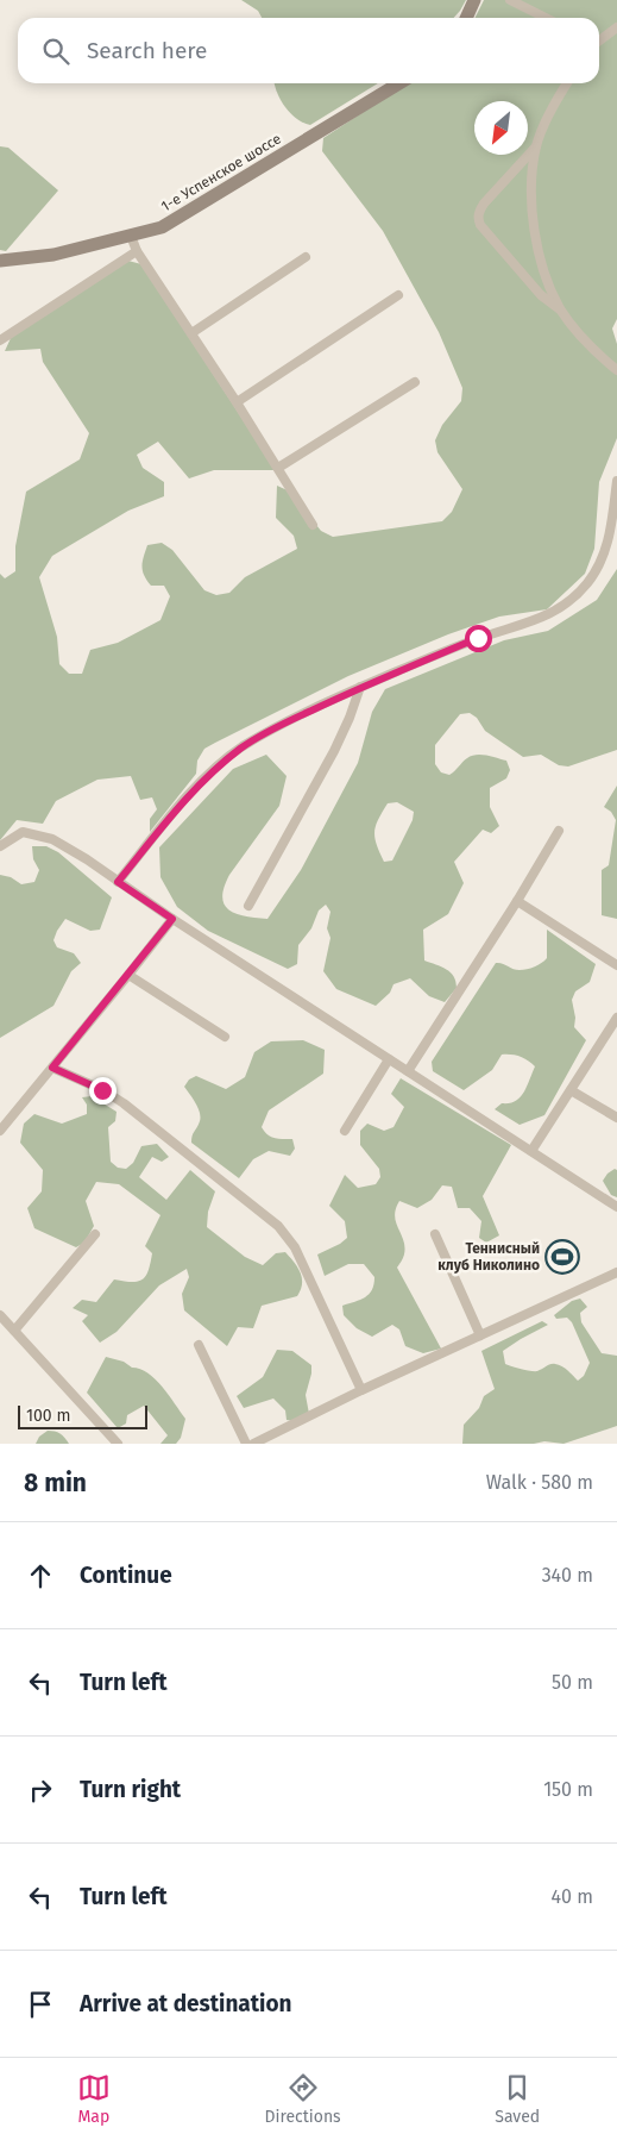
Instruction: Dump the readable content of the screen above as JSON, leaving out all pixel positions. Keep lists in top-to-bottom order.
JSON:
{
  "streets": {
    "main road": ["1-е Успенское шоссе"]
  },
  "places": {
    "sports": ["Теннисный клуб Николино"]
  },
  "scale_bar": "100 m",
  "north": "bottom left",
  "page": {
    "search": "Search here",
    "scale": "100 m",
    "heading": ["8 min", "Walk · 580 m"],
    "list": [
      ["Continue", "340 m"],
      ["Turn left", "50 m"],
      ["Turn right", "150 m"],
      ["Turn left", "40 m"],
      "Arrive at destination"
    ],
    "nav": ["Map", "Directions", "Saved"]
  }
}
